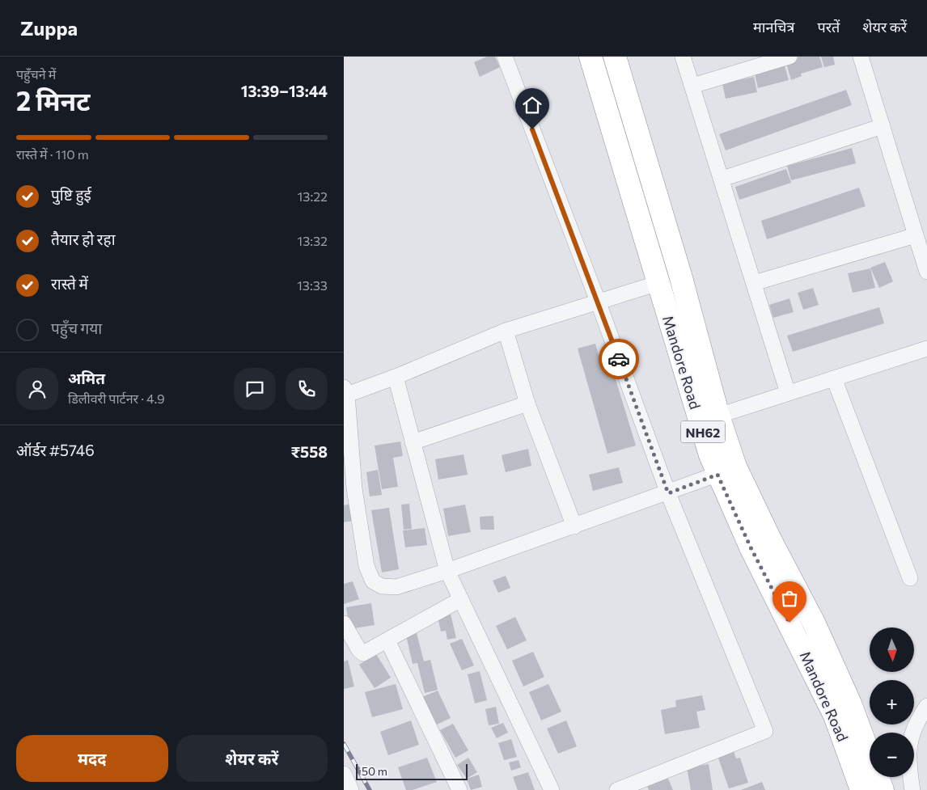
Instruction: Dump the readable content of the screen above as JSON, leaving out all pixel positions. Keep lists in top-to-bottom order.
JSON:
{
  "streets": {
    "highway": ["Mandore Road", "NH62"]
  },
  "scale_bar": "50 m",
  "north": "bottom",
  "page": {
    "header": "Zuppa",
    "nav": ["मानचित्र", "परतें", "शेयर करें"],
    "heading": ["2 मिनट", "पहुँचने में", "13:39–13:44"],
    "panel": [
      "अमित",
      "डिलीवरी पार्टनर · 4.9",
      "ऑर्डर #5746",
      "₹558"
    ],
    "bar": "रास्ते में · 110 m",
    "list": [
      ["पुष्टि हुई", "13:22"],
      ["तैयार हो रहा", "13:32"],
      ["रास्ते में", "13:33"],
      "पहुँच गया"
    ],
    "map_buttons": ["+", "−"],
    "buttons": ["मदद", "शेयर करें"],
    "scale": "50 m"
  }
}
